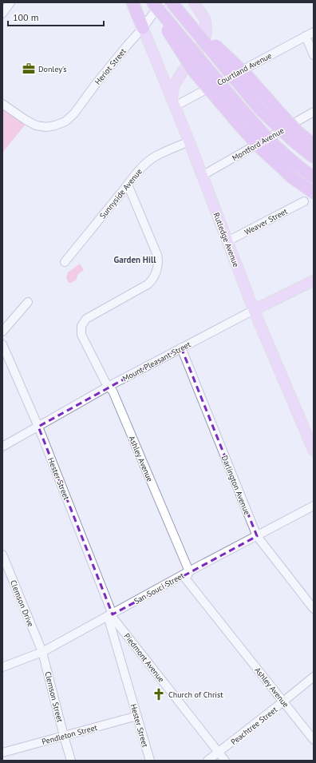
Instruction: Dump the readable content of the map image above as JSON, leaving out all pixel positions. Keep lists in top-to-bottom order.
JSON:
{
  "streets": {
    "main road": ["Rutledge Avenue", "Mount Pleasant Street"],
    "street": [
      "Heriot Street",
      "Courtland Avenue",
      "Montford Avenue",
      "Sunnyside Avenue",
      "Weaver Street",
      "Ashley Avenue",
      "Hester Street",
      "Darlington Avenue",
      "San Souci Street",
      "Clemson Drive",
      "Piedmont Avenue",
      "Clemson Street",
      "Peachtree Street",
      "Pendleton Street"
    ]
  },
  "crossings": [
    ["Heriot Street", "Rutledge Avenue"],
    ["Courtland Avenue", "Rutledge Avenue"],
    ["Montford Avenue", "Rutledge Avenue"],
    ["Sunnyside Avenue", "Rutledge Avenue"],
    ["Sunnyside Avenue", "Ashley Avenue"],
    ["Weaver Street", "Rutledge Avenue"],
    ["Rutledge Avenue", "Mount Pleasant Street"],
    ["Mount Pleasant Street", "Ashley Avenue"],
    ["Mount Pleasant Street", "Hester Street"],
    ["Mount Pleasant Street", "Darlington Avenue"],
    ["Ashley Avenue", "San Souci Street"],
    ["Ashley Avenue", "Peachtree Street"],
    ["Hester Street", "San Souci Street"],
    ["Hester Street", "Piedmont Avenue"],
    ["Hester Street", "Pendleton Street"],
    ["Darlington Avenue", "San Souci Street"],
    ["San Souci Street", "Clemson Drive"],
    ["San Souci Street", "Piedmont Avenue"],
    ["San Souci Street", "Clemson Street"],
    ["Clemson Drive", "Clemson Street"],
    ["Piedmont Avenue", "Peachtree Street"],
    ["Clemson Street", "Pendleton Street"]
  ],
  "districts": ["Garden Hill"],
  "places": {
    "office": ["Donley's"],
    "church": ["Church of Christ"]
  },
  "scale_bar": "100 m"
}
